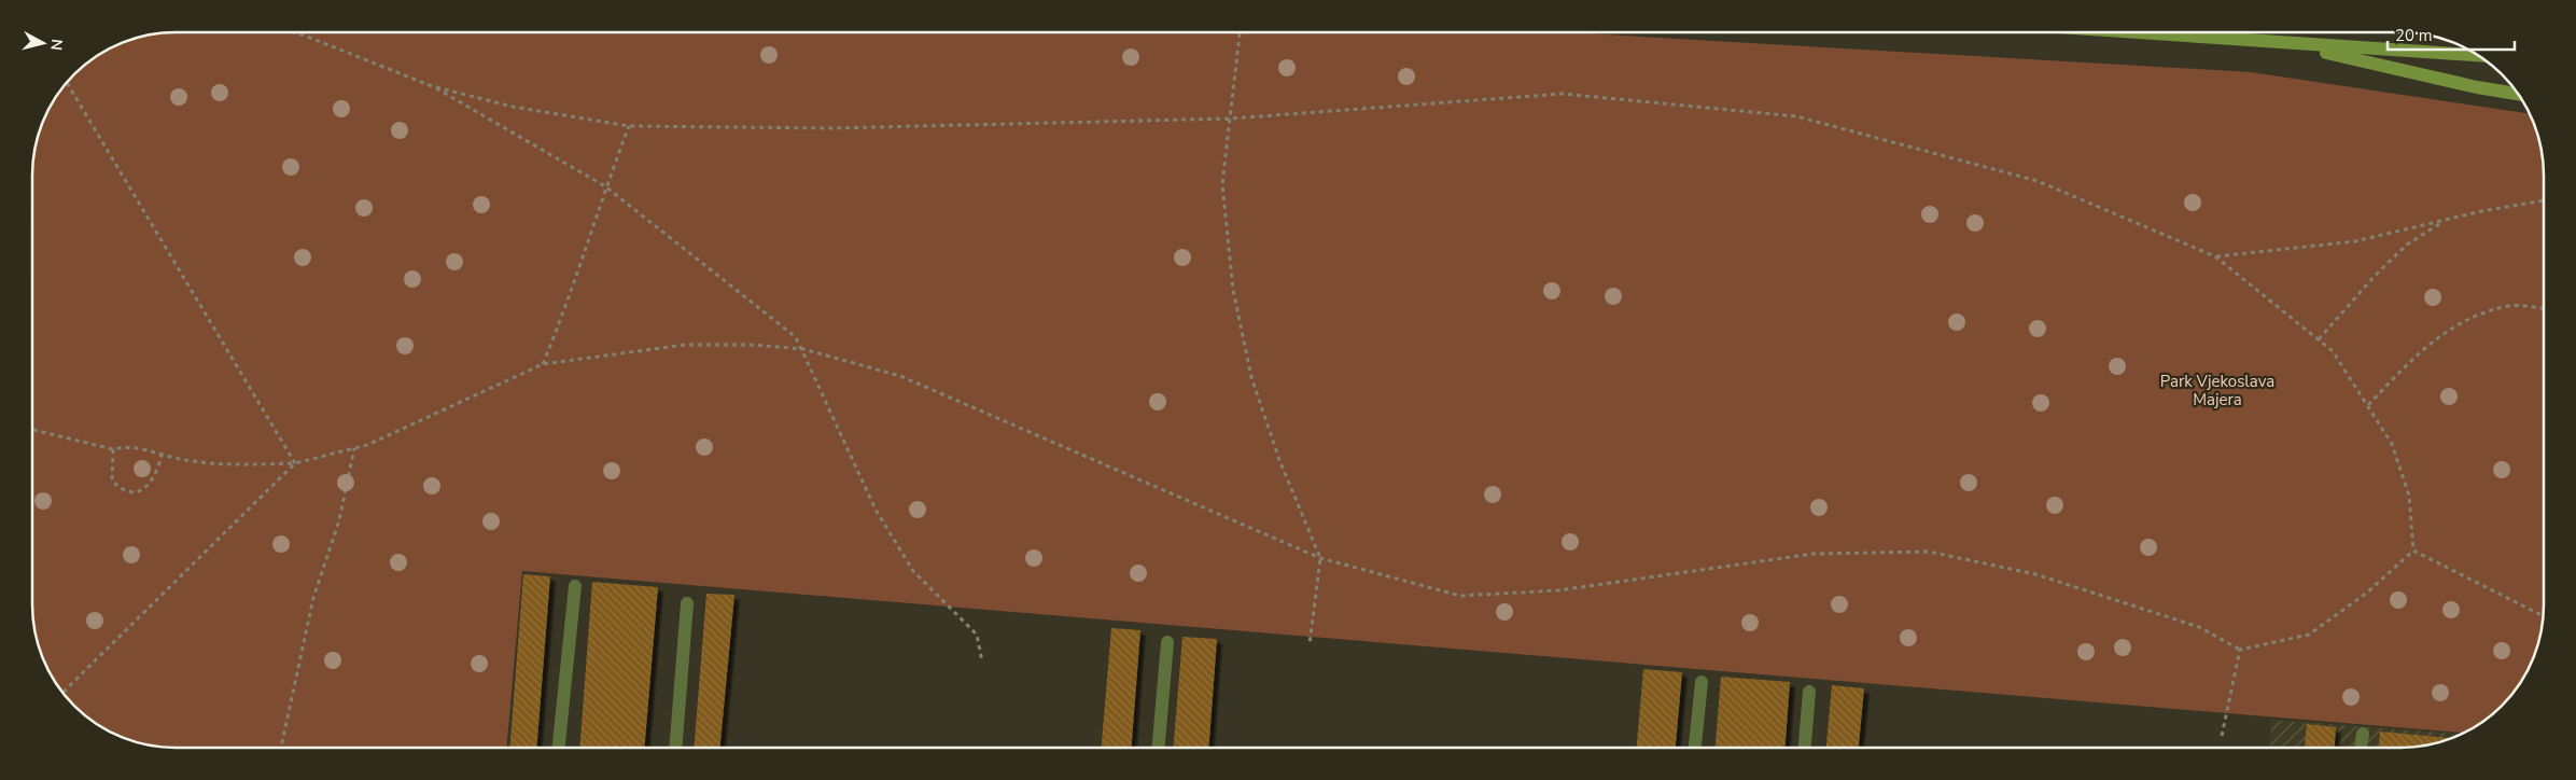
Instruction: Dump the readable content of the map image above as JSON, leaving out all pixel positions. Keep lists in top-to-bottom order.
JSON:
{
  "parks": ["Park Vjekoslava Majera"],
  "scale_bar": "20 m",
  "north": "right"
}
